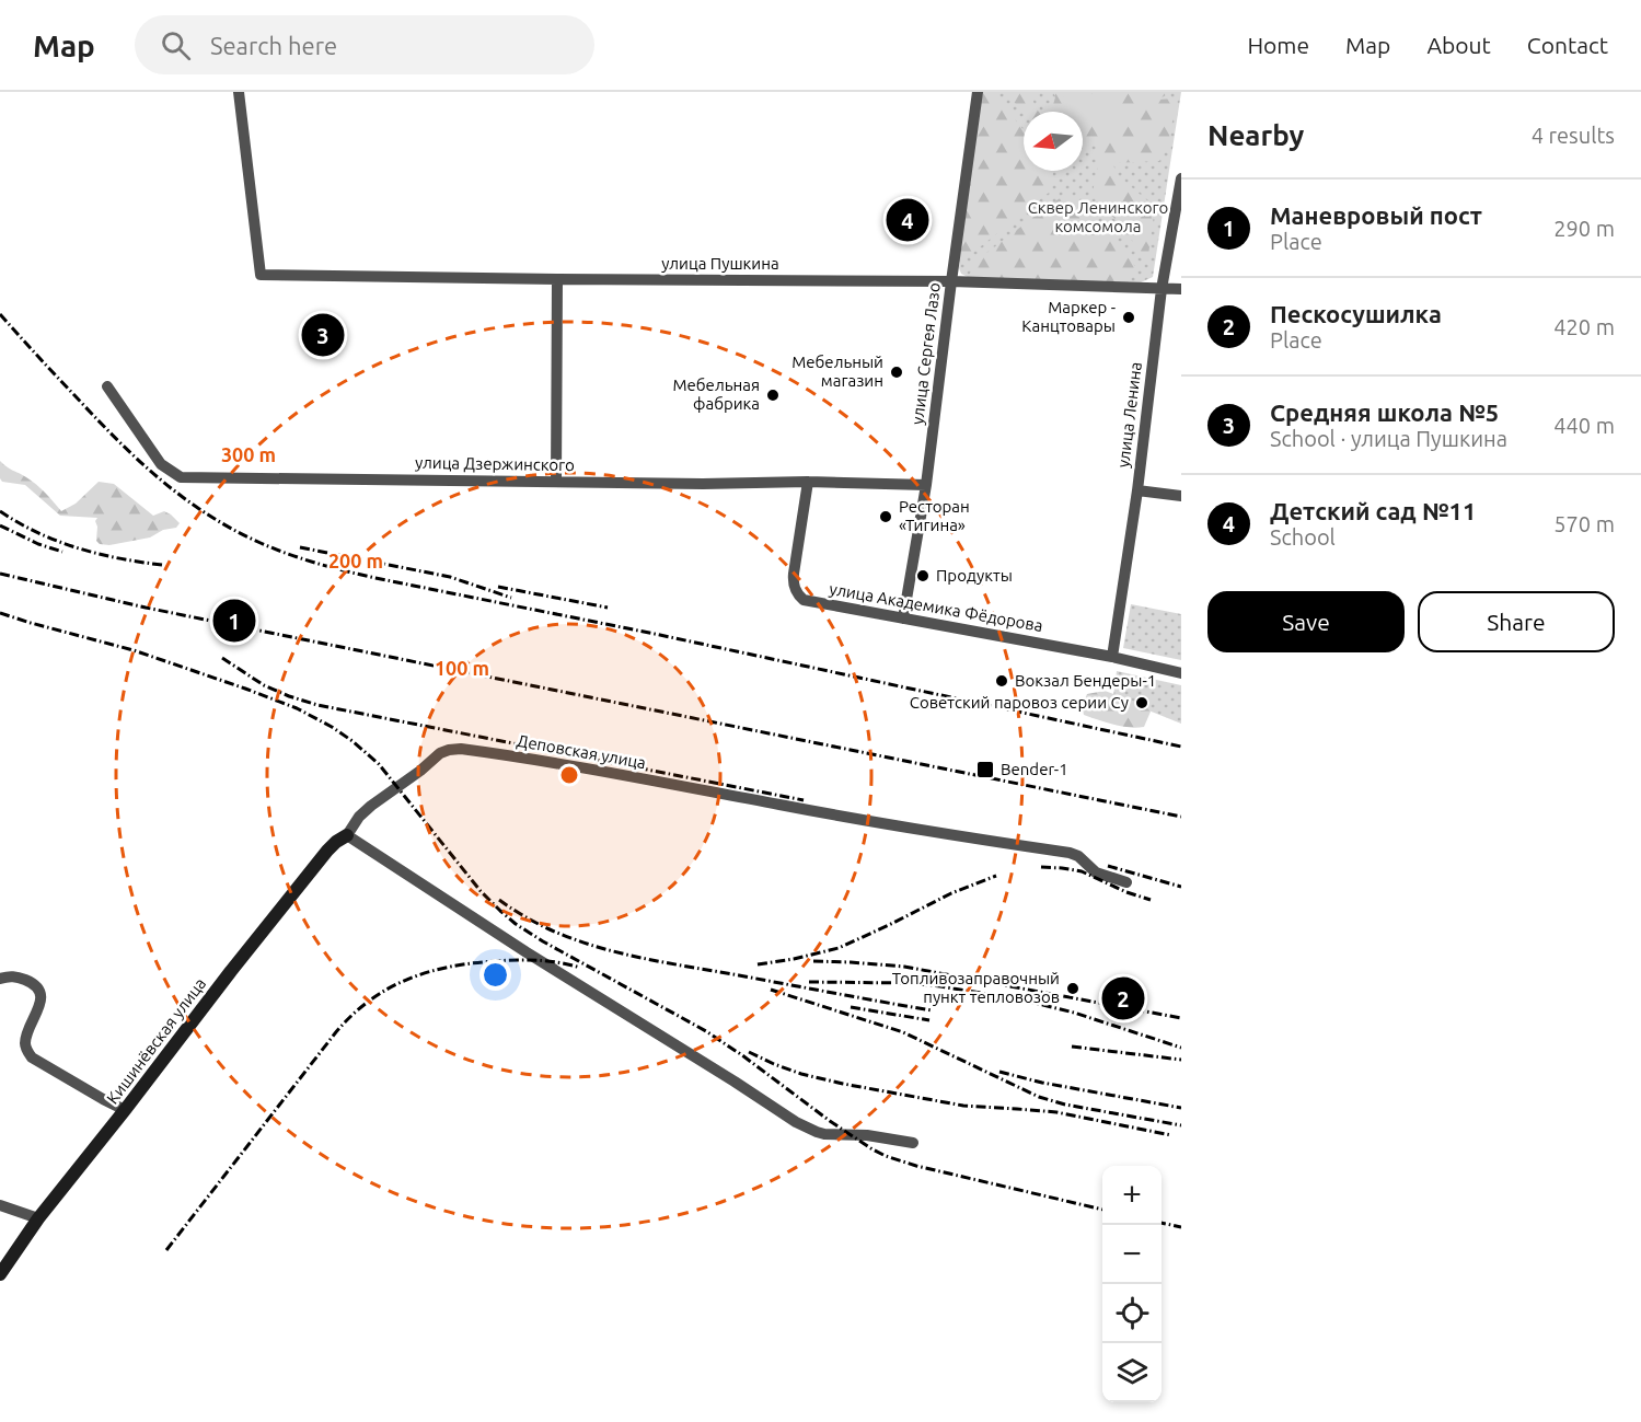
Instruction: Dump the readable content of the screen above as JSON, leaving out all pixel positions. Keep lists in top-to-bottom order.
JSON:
{
  "streets": {
    "street": [
      "улица Пушкина",
      "улица Сергея Лазо",
      "улица Ленина",
      "улица Дзержинского",
      "улица Академика Фёдорова",
      "Деповская улица",
      "Кишинёвская улица"
    ]
  },
  "crossings": [
    ["улица Пушкина", "улица Сергея Лазо"],
    ["улица Пушкина", "улица Ленина"],
    ["улица Сергея Лазо", "улица Дзержинского"],
    ["улица Сергея Лазо", "улица Академика Фёдорова"],
    ["улица Ленина", "улица Академика Фёдорова"],
    ["улица Дзержинского", "улица Академика Фёдорова"],
    ["Деповская улица", "Кишинёвская улица"]
  ],
  "parks": ["Сквер Ленинского комсомола"],
  "places": {
    "other": [
      "Маркер - Канцтовары",
      "Мебельный магазин",
      "Мебельная фабрика",
      "Ресторан «Тигина»",
      "Продукты",
      "Вокзал Бендеры-1",
      "Советский паровоз серии Су",
      "Топливозаправочный пункт тепловозов"
    ],
    "transit": ["Bender-1"]
  },
  "north": "left",
  "page": {
    "header": "Map",
    "search": "Search here",
    "nav": [
      "Home",
      "Map",
      "About",
      "Contact"
    ],
    "heading": ["Nearby", "4 results"],
    "list": [
      {
        "mark": "1",
        "name": "Маневровый пост",
        "note": "Place",
        "value": "290 m"
      },
      {
        "mark": "2",
        "name": "Пескосушилка",
        "note": "Place",
        "value": "420 m"
      },
      {
        "mark": "3",
        "name": "Средняя школа №5",
        "note": "School · улица Пушкина",
        "value": "440 m"
      },
      {
        "mark": "4",
        "name": "Детский сад №11",
        "note": "School",
        "value": "570 m"
      }
    ],
    "pins": [
      "4",
      "3",
      "1",
      "2"
    ],
    "buttons": ["Save", "Share"],
    "map_buttons": ["+", "−"]
  },
  "rings": ["300 m", "200 m", "100 m"]
}
